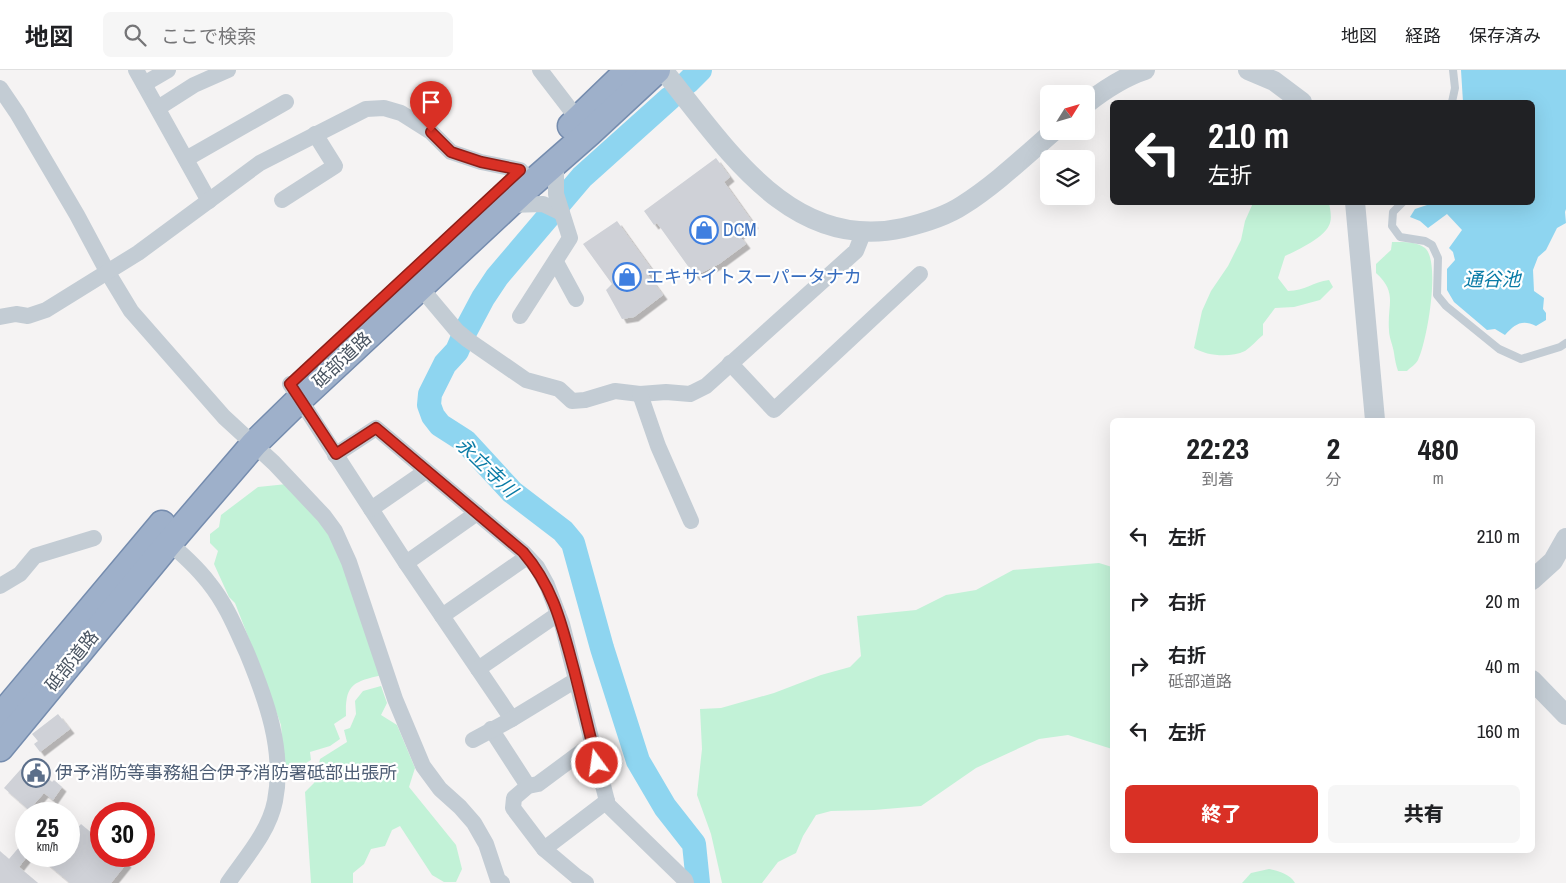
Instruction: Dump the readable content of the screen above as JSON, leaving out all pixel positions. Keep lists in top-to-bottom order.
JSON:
{
  "streets": {
    "highway": ["砥部道路"]
  },
  "water": ["通谷池", "永立寺川"],
  "places": {
    "shop": ["DCM", "エキサイトスーパータナカ"],
    "public building": ["伊予消防等事務組合伊予消防署砥部出張所"]
  },
  "north": "top right",
  "page": {
    "header": "地図",
    "search": "ここで検索",
    "nav": ["地図", "経路", "保存済み"],
    "turn": ["210 m", "左折"],
    "eta": [
      "22:23",
      "到着",
      "2",
      "分",
      "480",
      "m"
    ],
    "list": [
      {
        "name": "左折",
        "value": "210 m"
      },
      {
        "name": "右折",
        "value": "20 m"
      },
      {
        "name": "右折",
        "note": "砥部道路",
        "value": "40 m"
      },
      {
        "name": "左折",
        "value": "160 m"
      }
    ],
    "buttons": ["終了", "共有"],
    "speed": "25 km/h",
    "limit": "30"
  }
}
